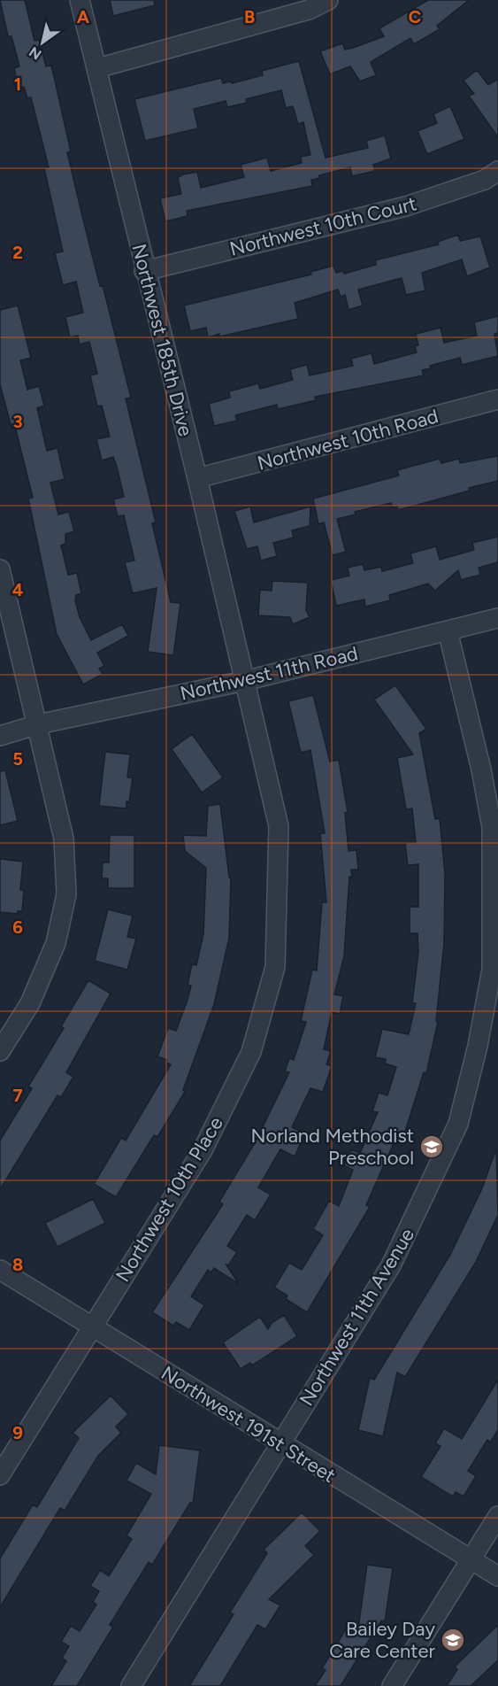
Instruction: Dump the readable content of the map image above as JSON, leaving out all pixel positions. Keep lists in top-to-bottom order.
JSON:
{
  "streets": {
    "street": [
      "Northwest 10th Court",
      "Northwest 185th Drive",
      "Northwest 10th Road",
      "Northwest 11th Road",
      "Northwest 10th Place",
      "Northwest 11th Avenue",
      "Northwest 191st Street"
    ]
  },
  "crossings": [
    ["Northwest 10th Court", "Northwest 185th Drive"],
    ["Northwest 185th Drive", "Northwest 10th Road"],
    ["Northwest 185th Drive", "Northwest 11th Road"],
    ["Northwest 185th Drive", "Northwest 10th Place"],
    ["Northwest 11th Road", "Northwest 10th Place"],
    ["Northwest 11th Road", "Northwest 11th Avenue"],
    ["Northwest 10th Place", "Northwest 191st Street"],
    ["Northwest 11th Avenue", "Northwest 191st Street"]
  ],
  "places": {
    "school or university": ["Norland Methodist Preschool", "Bailey Day Care Center"]
  },
  "north": "bottom left",
  "grid": {
    "columns": ["A", "B", "C"],
    "rows": [
      "1",
      "2",
      "3",
      "4",
      "5",
      "6",
      "7",
      "8",
      "9"
    ]
  }
}
